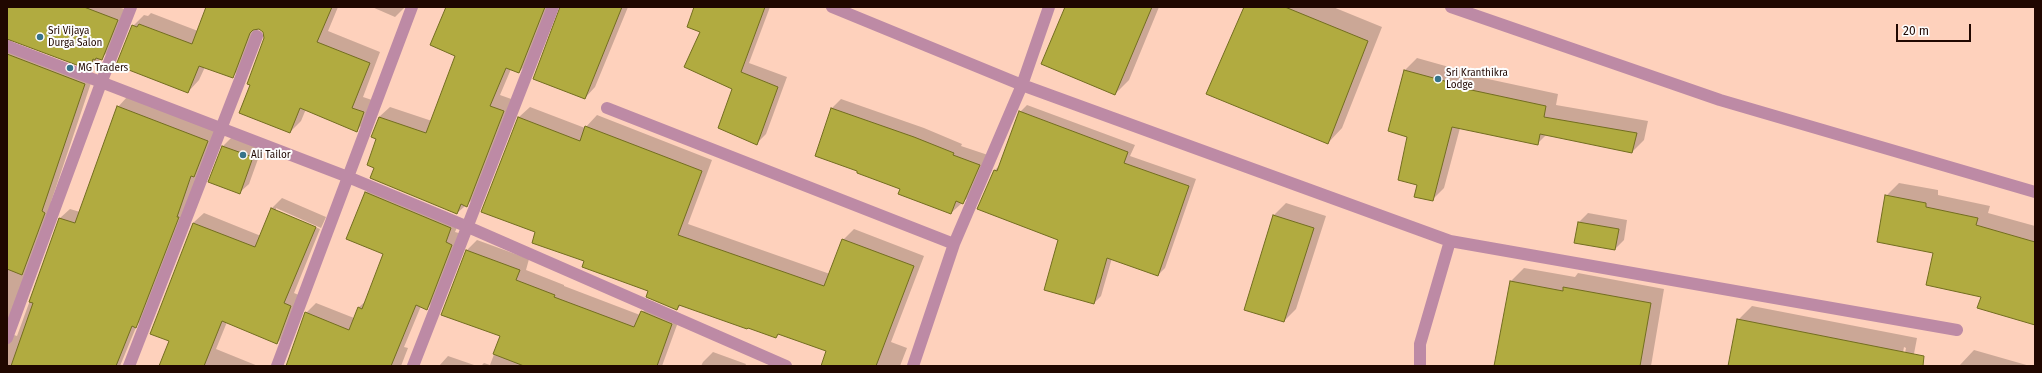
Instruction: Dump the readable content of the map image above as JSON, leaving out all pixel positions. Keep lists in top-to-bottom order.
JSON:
{
  "places": [
    "Sri Vijaya Durga Salon",
    "MG Traders",
    "Sri Kranthikra Lodge",
    "Ali Tailor"
  ],
  "scale_bar": "20 m"
}
